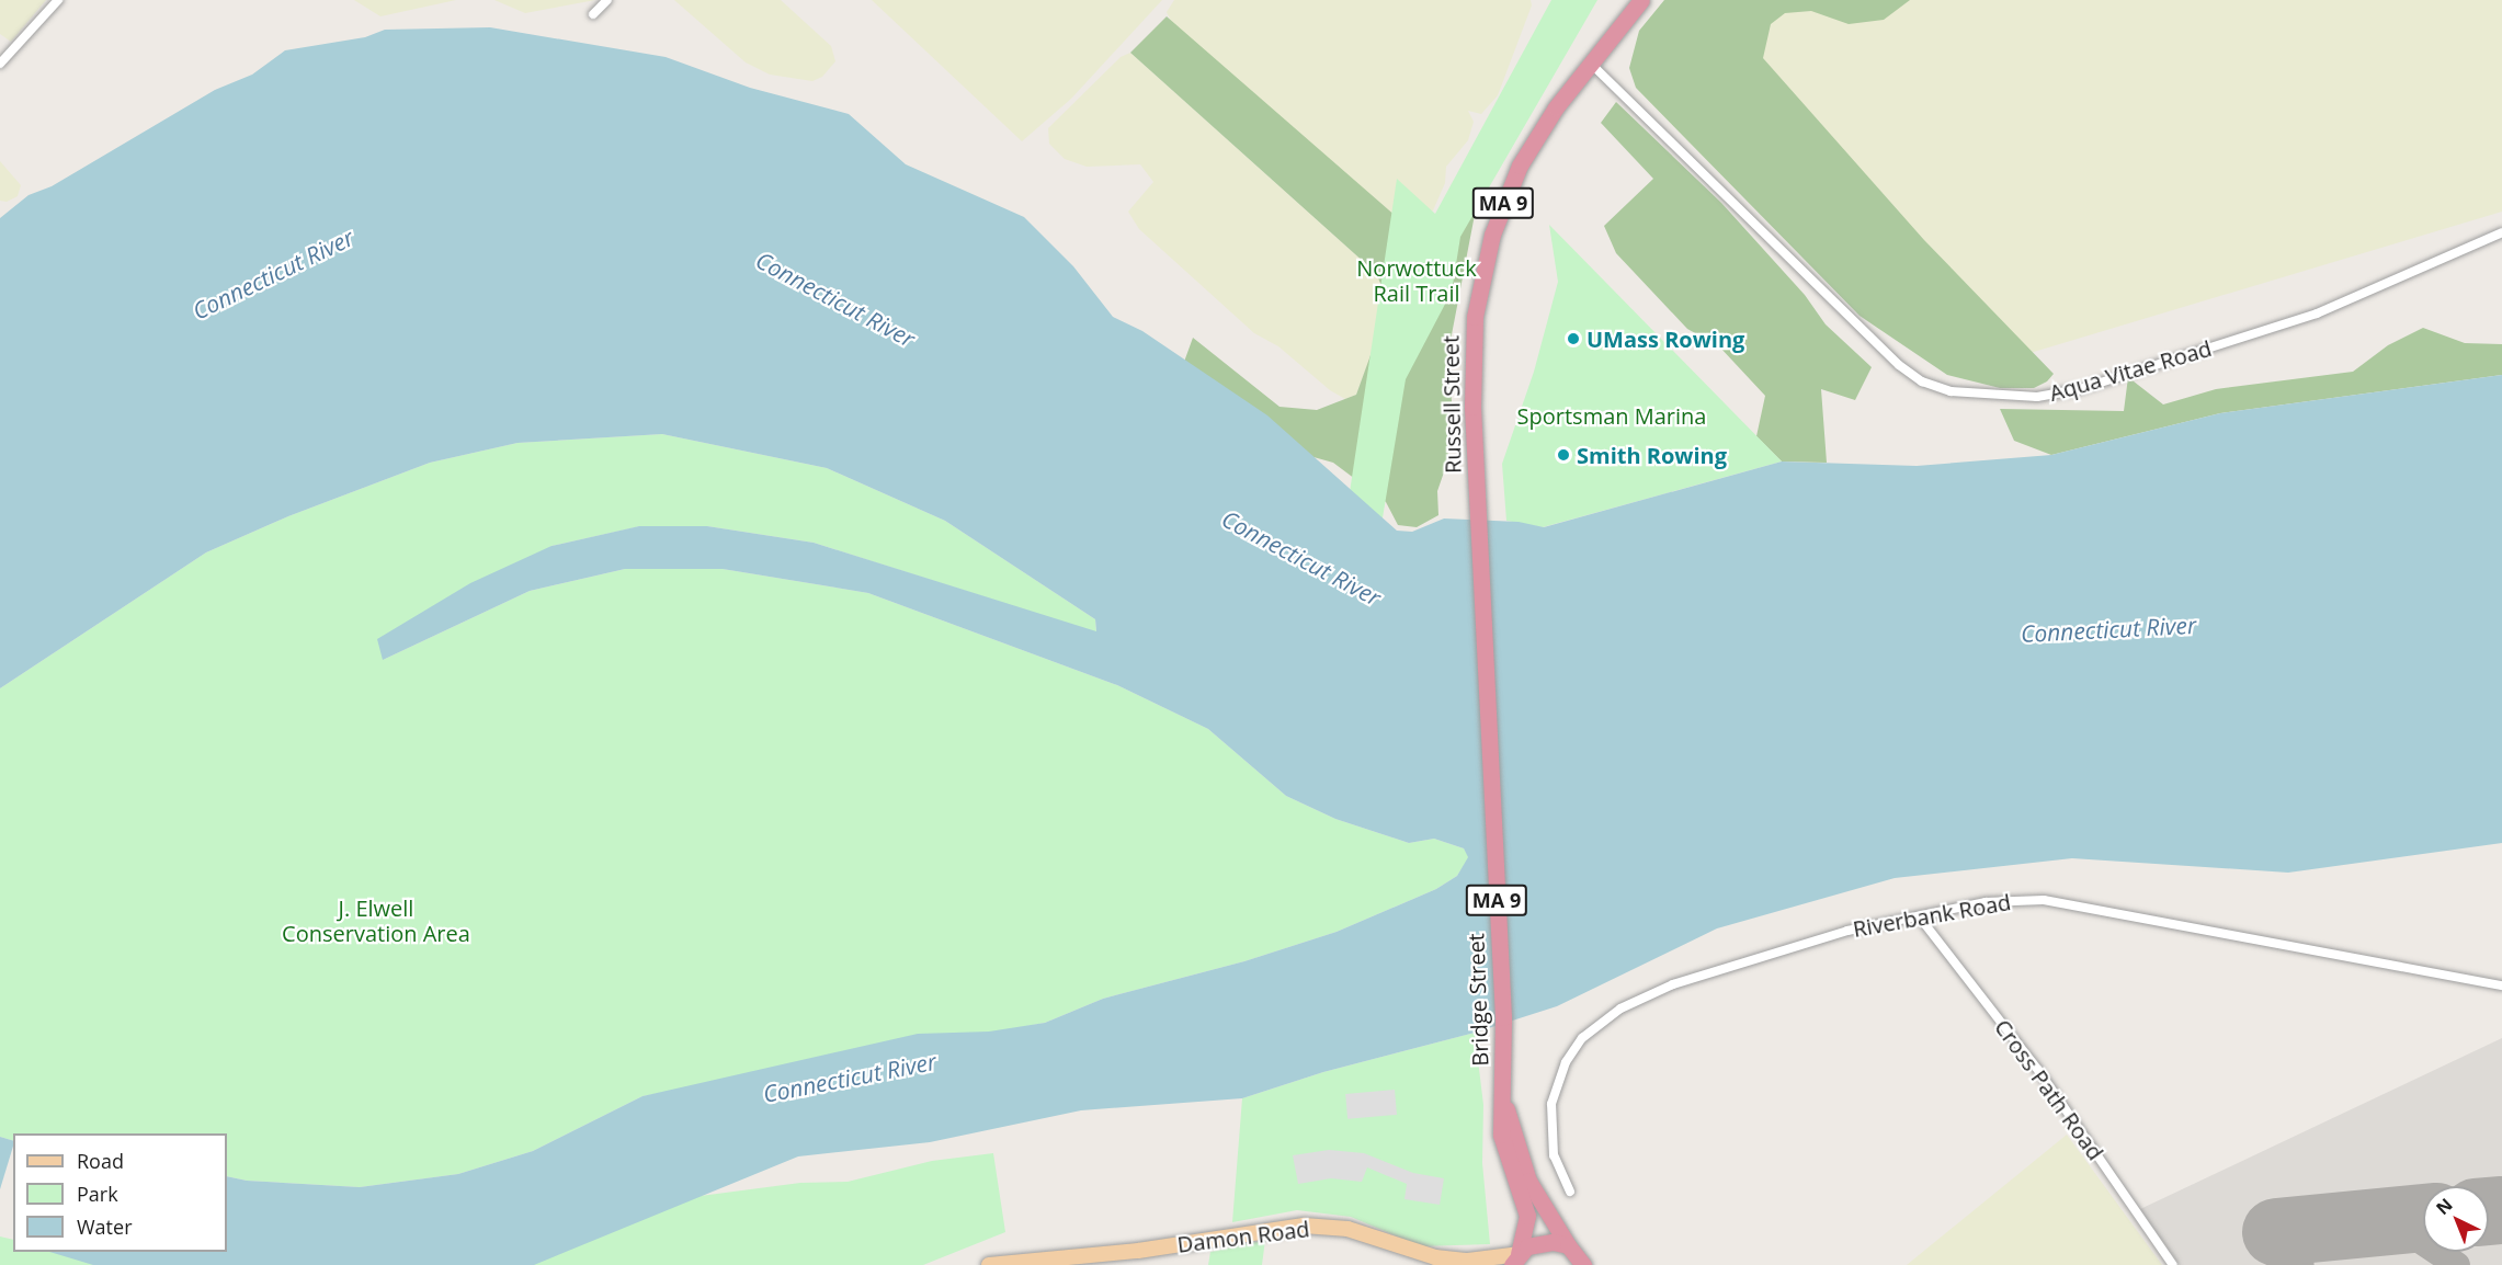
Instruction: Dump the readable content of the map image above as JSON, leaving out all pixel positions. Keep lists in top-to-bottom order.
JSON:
{
  "streets": {
    "highway": ["MA 9", "Russell Street", "Bridge Street"],
    "main road": ["Damon Road"],
    "street": ["Aqua Vitae Road", "Riverbank Road", "Cross Path Road"]
  },
  "crossings": [
    ["Aqua Vitae Road", "Russell Street"],
    ["Russell Street", "Bridge Street"],
    ["Riverbank Road", "Cross Path Road"],
    ["Bridge Street", "Damon Road"]
  ],
  "water": ["Connecticut River"],
  "parks": ["Norwottuck Rail Trail", "Sportsman Marina", "J. Elwell Conservation Area"],
  "places": ["UMass Rowing", "Smith Rowing"],
  "legend": ["Road", "Park", "Water"],
  "north": "top left"
}
